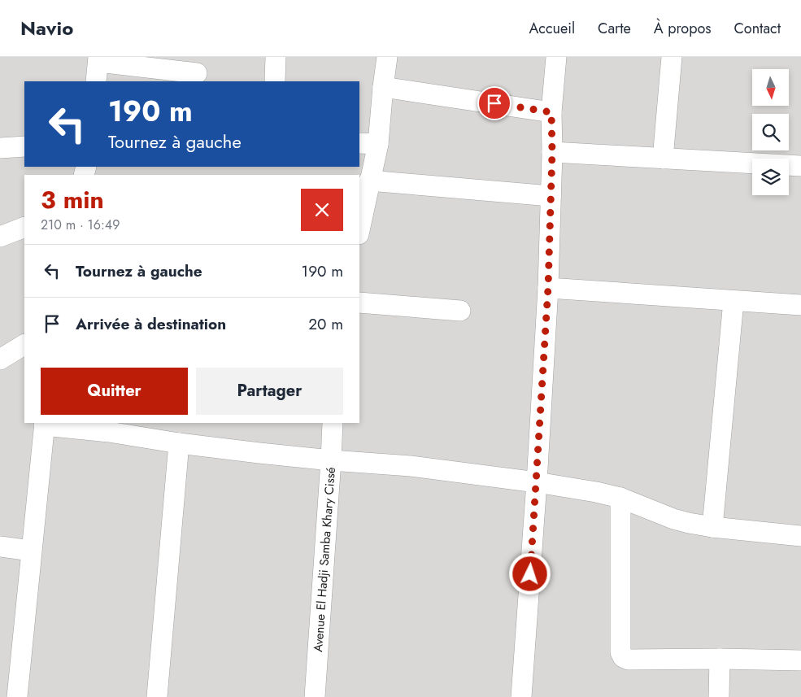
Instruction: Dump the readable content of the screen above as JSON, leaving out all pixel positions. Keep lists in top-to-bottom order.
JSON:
{
  "streets": {
    "street": ["Avenue El Hadji Samba Khary Cissé"]
  },
  "north": "bottom",
  "page": {
    "header": "Navio",
    "nav": [
      "Accueil",
      "Carte",
      "À propos",
      "Contact"
    ],
    "turn": ["190 m", "Tournez à gauche"],
    "heading": ["3 min", "210 m · 16:49"],
    "list": [
      {
        "name": "Tournez à gauche",
        "value": "190 m"
      },
      {
        "name": "Arrivée à destination",
        "value": "20 m"
      }
    ],
    "buttons": ["Quitter", "Partager"]
  }
}
